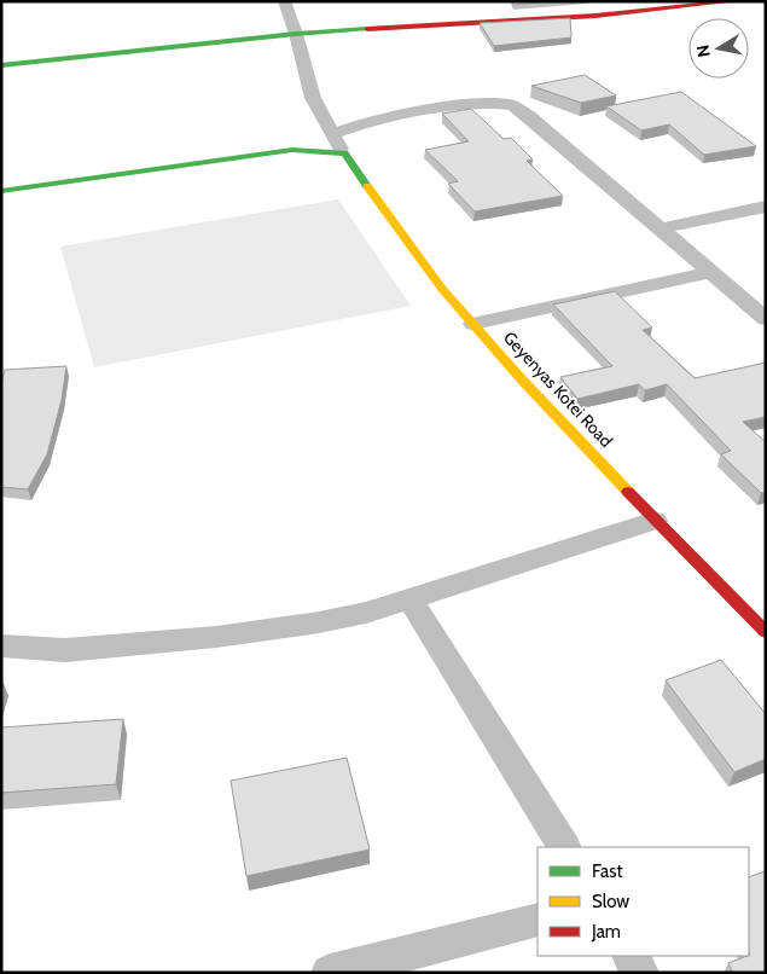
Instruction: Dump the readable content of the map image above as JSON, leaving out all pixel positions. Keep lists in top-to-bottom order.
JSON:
{
  "streets": {
    "street": ["Geyenyas Kotei Road"]
  },
  "legend": ["Fast", "Slow", "Jam"],
  "north": "left"
}
